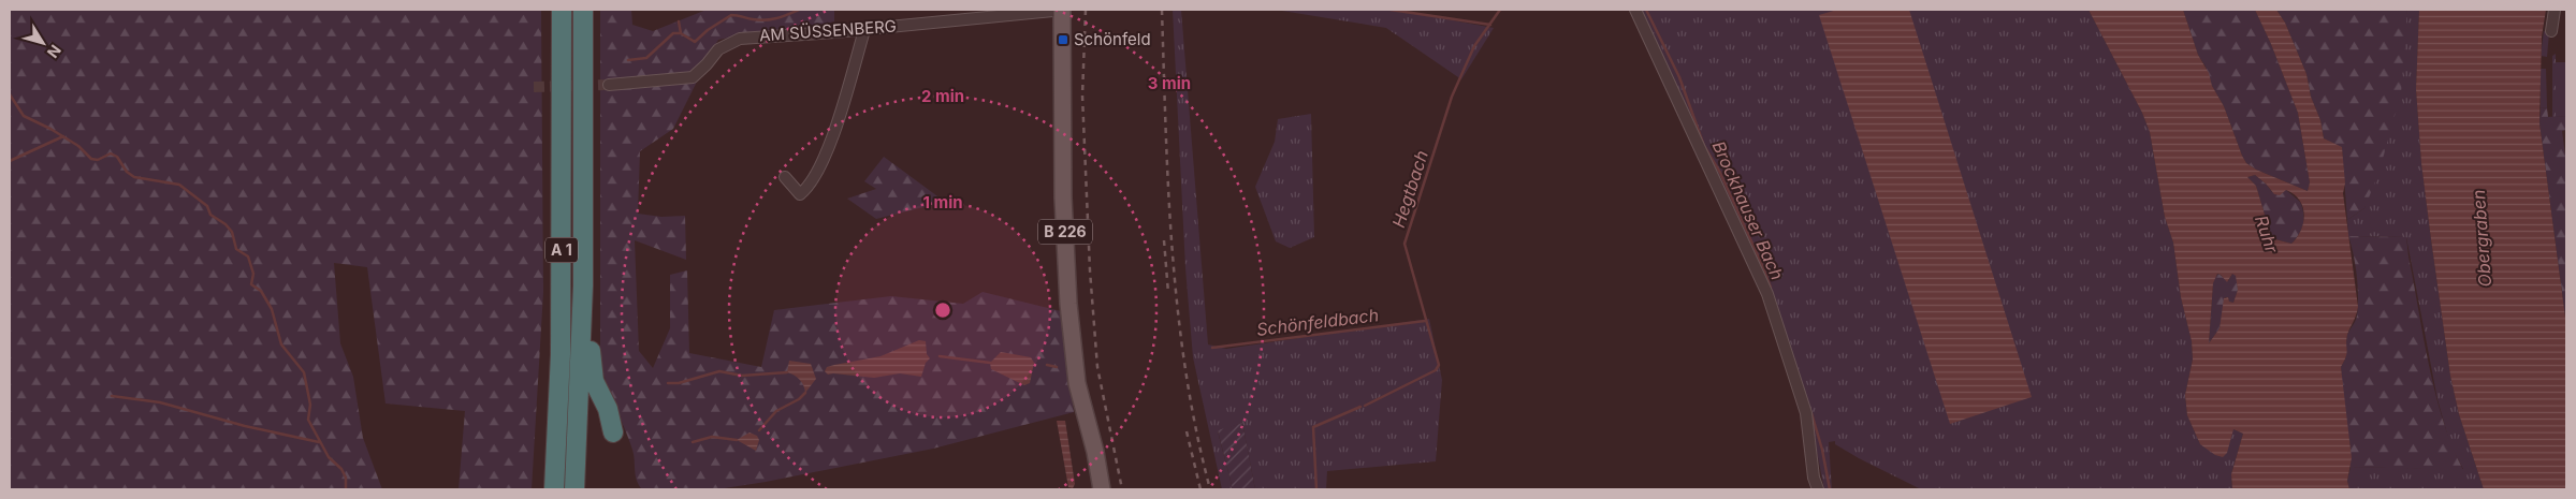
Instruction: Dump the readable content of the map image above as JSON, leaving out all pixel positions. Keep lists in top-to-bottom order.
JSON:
{
  "streets": {
    "highway": ["A 1"],
    "main road": ["B 226"],
    "street": ["AM SÜSSENBERG"]
  },
  "crossings": [
    ["AM SÜSSENBERG", "B 226"]
  ],
  "water": [
    "Hegtbach",
    "Brockhauser Bach",
    "Ruhr",
    "Obergraben",
    "Schönfeldbach"
  ],
  "places": {
    "transit": ["Schönfeld"]
  },
  "north": "bottom right",
  "rings": ["3 min", "2 min", "1 min"]
}
